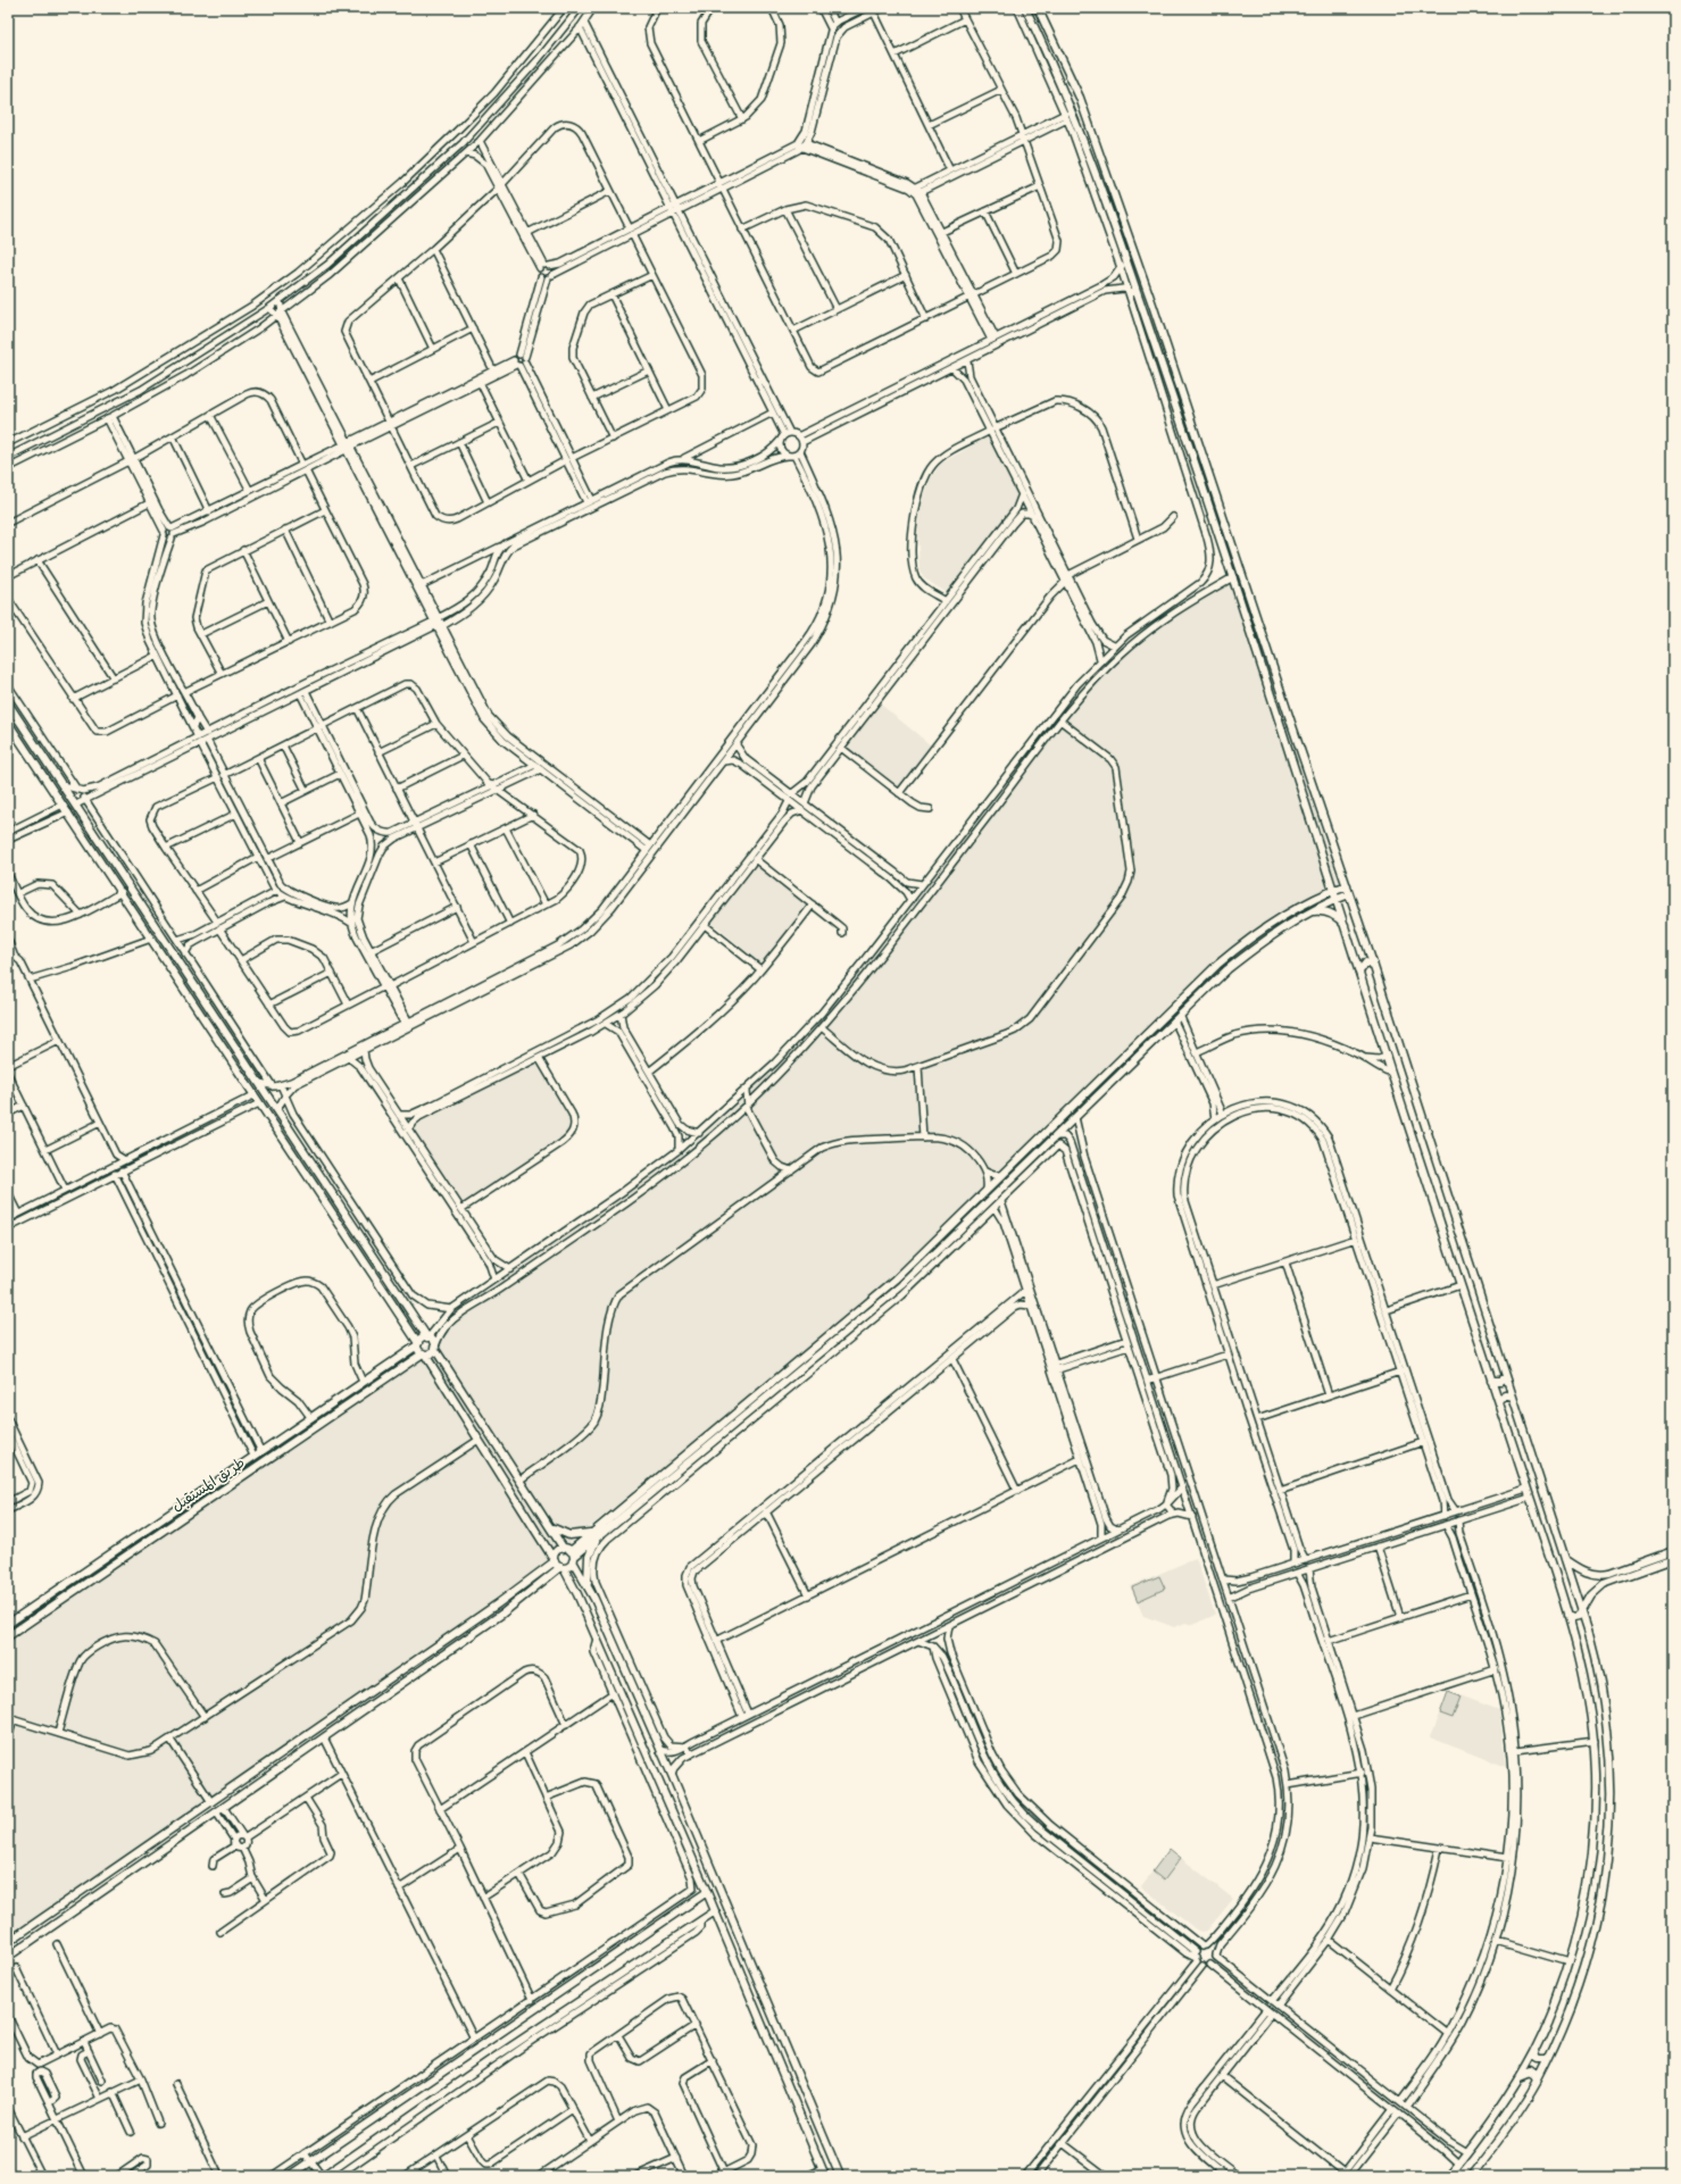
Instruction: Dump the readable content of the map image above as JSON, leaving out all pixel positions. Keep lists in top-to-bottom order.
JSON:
{
  "streets": {
    "street": ["طريق المستقبل"]
  }
}
